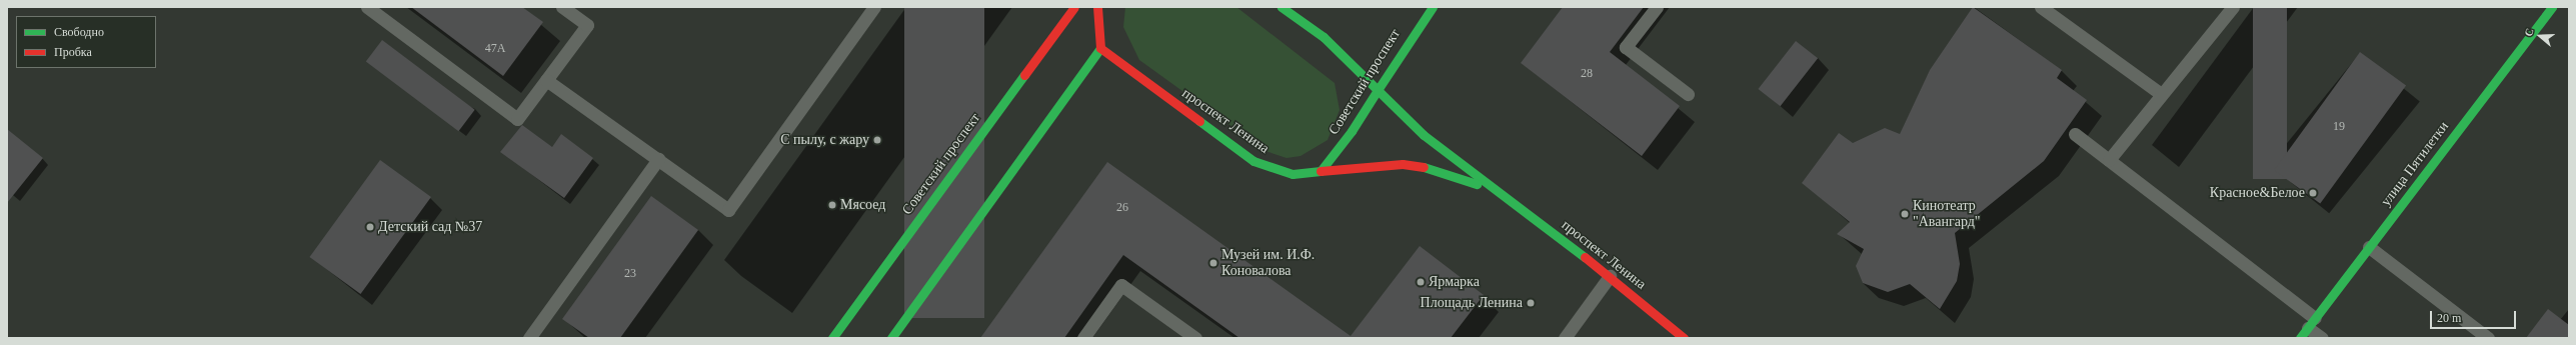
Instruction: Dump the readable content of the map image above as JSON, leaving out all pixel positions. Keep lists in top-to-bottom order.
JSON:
{
  "streets": {
    "main road": ["Советский проспект", "проспект Ленина", "улица Пятилетки"]
  },
  "crossings": [
    ["Советский проспект", "проспект Ленина"]
  ],
  "places": [
    "С пылу, с жару",
    "Красное&Белое",
    "Мясоед",
    "Кинотеатр \"Авангард\"",
    "Детский сад №37",
    "Музей им. И.Ф. Коновалова",
    "Ярмарка",
    "Площадь Ленина"
  ],
  "house_numbers": [
    "47А",
    "28",
    "19",
    "26",
    "23"
  ],
  "legend": ["Свободно", "Пробка"],
  "scale_bar": "20 m",
  "north": "left"
}
